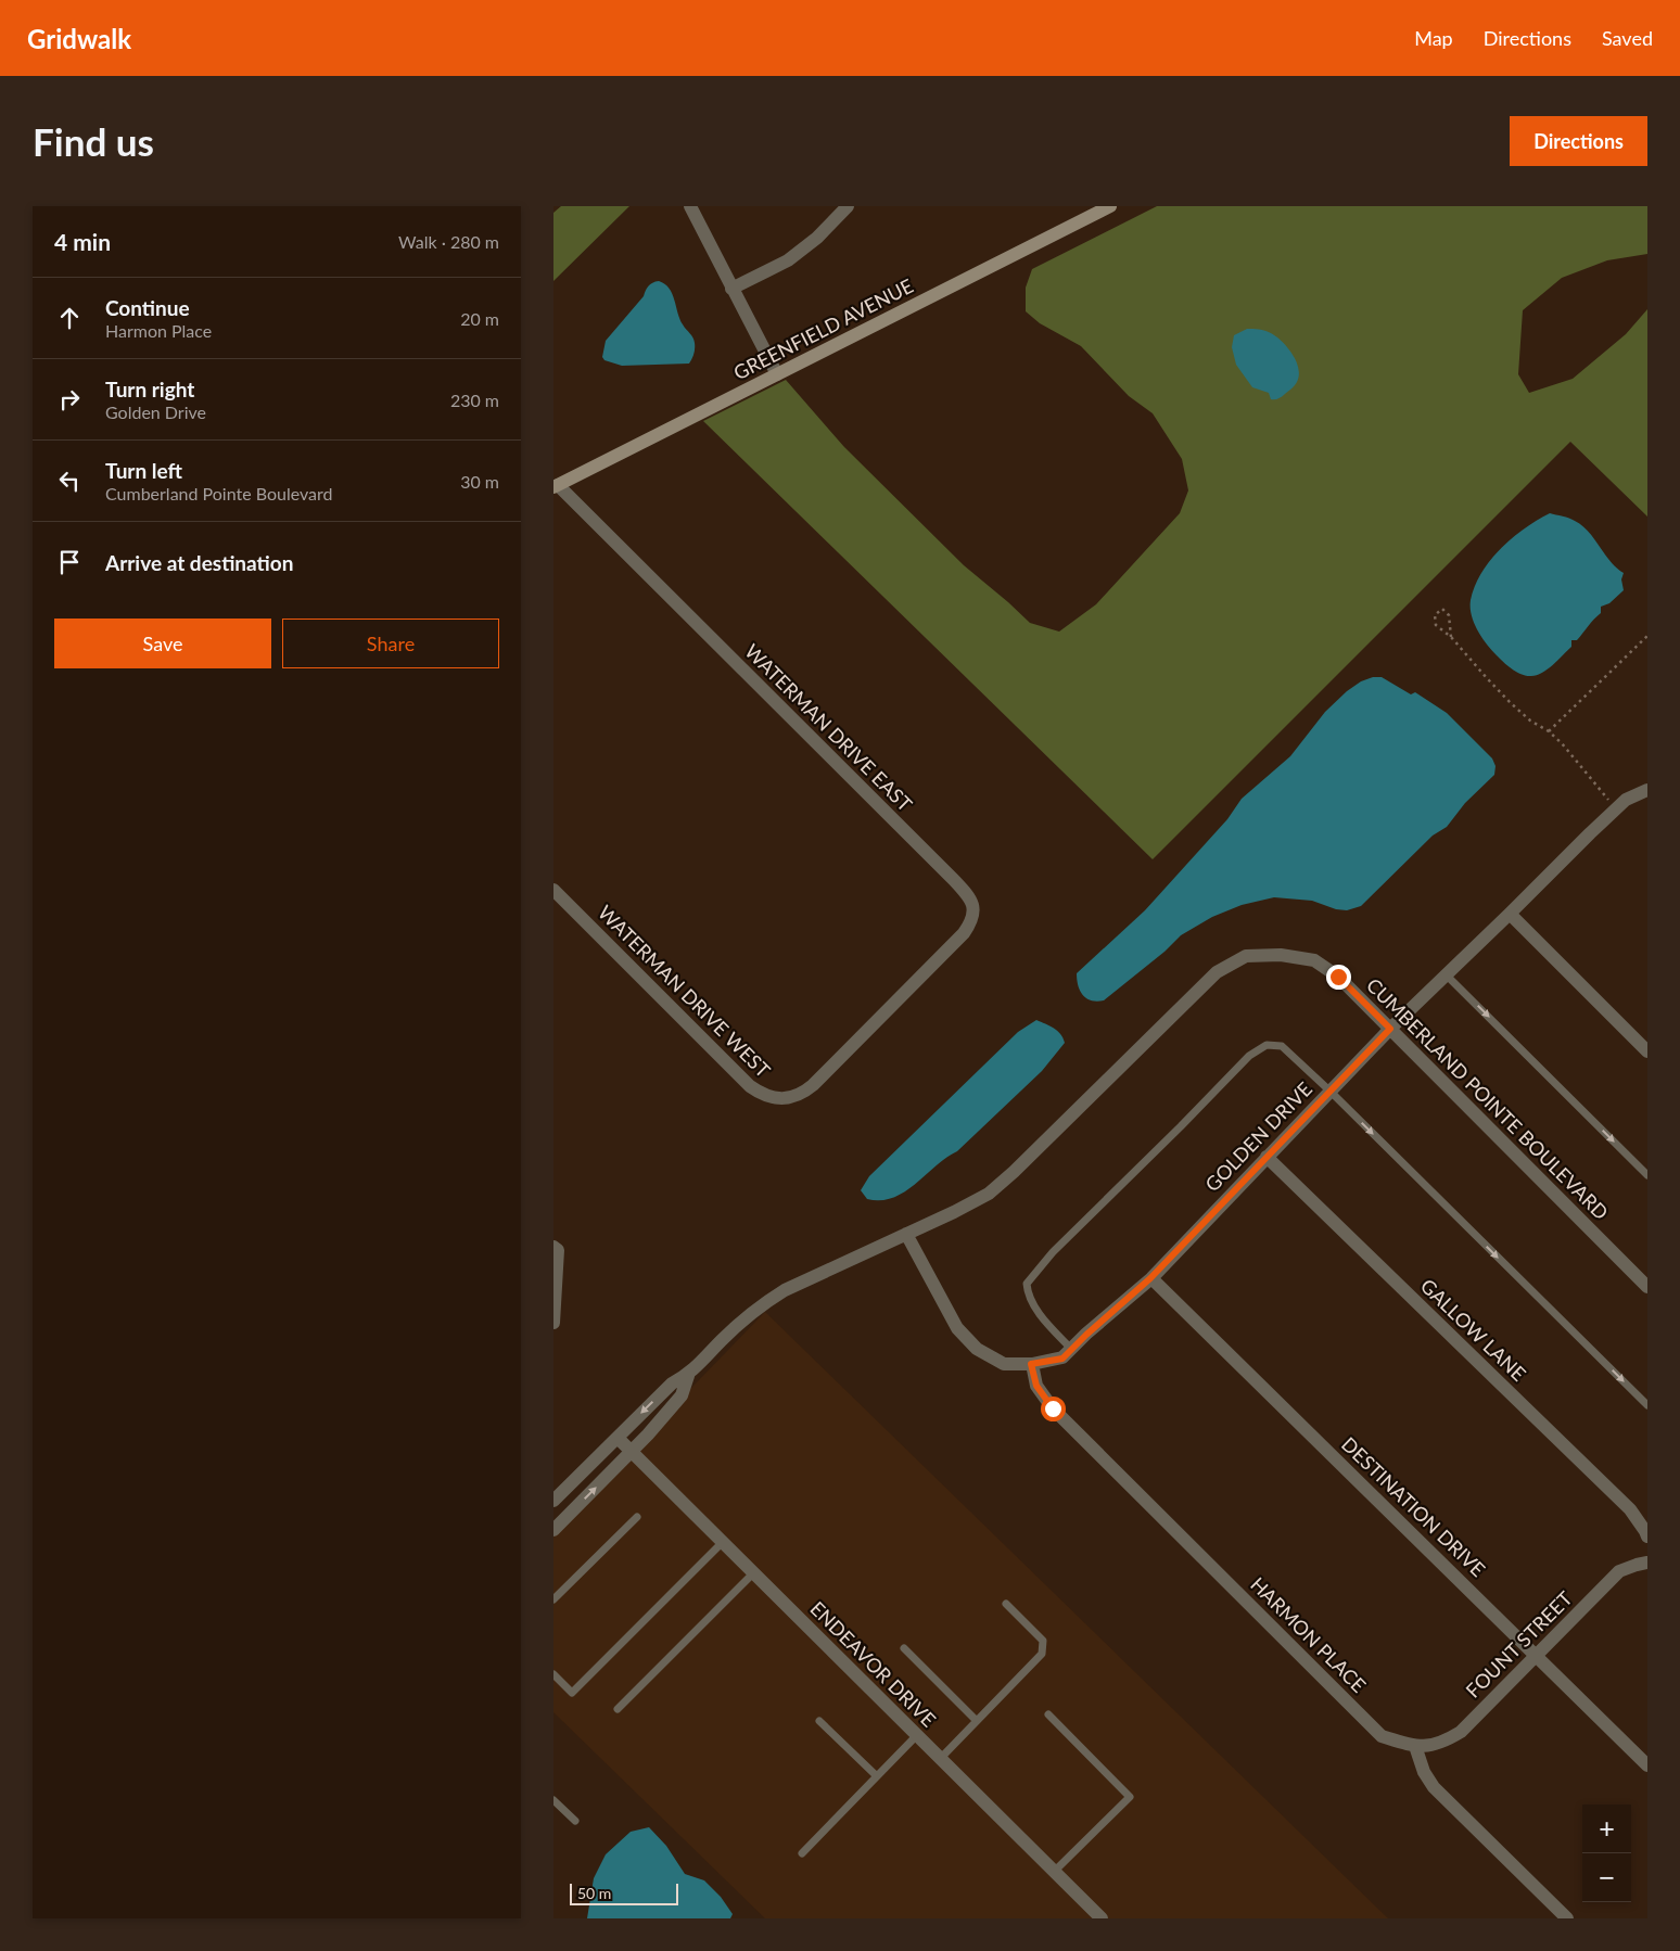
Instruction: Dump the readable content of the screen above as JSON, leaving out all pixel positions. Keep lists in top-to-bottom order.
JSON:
{
  "streets": {
    "main road": ["GREENFIELD AVENUE"],
    "street": [
      "WATERMAN DRIVE EAST",
      "WATERMAN DRIVE WEST",
      "CUMBERLAND POINTE BOULEVARD",
      "GOLDEN DRIVE",
      "GALLOW LANE",
      "DESTINATION DRIVE",
      "HARMON PLACE",
      "FOUNT STREET",
      "ENDEAVOR DRIVE"
    ]
  },
  "crossings": [
    ["GREENFIELD AVENUE", "WATERMAN DRIVE EAST"],
    ["WATERMAN DRIVE EAST", "WATERMAN DRIVE WEST"],
    ["CUMBERLAND POINTE BOULEVARD", "GOLDEN DRIVE"],
    ["CUMBERLAND POINTE BOULEVARD", "ENDEAVOR DRIVE"],
    ["GOLDEN DRIVE", "GALLOW LANE"],
    ["GOLDEN DRIVE", "DESTINATION DRIVE"],
    ["GOLDEN DRIVE", "HARMON PLACE"],
    ["DESTINATION DRIVE", "FOUNT STREET"],
    ["HARMON PLACE", "FOUNT STREET"]
  ],
  "scale_bar": "50 m",
  "page": {
    "header": "Gridwalk",
    "nav": ["Map", "Directions", "Saved"],
    "buttons": [
      "Directions",
      ["Save", "Share"]
    ],
    "title": "Find us",
    "heading": ["4 min", "Walk · 280 m"],
    "list": [
      ["Continue", "Harmon Place", "20 m"],
      ["Turn right", "Golden Drive", "230 m"],
      ["Turn left", "Cumberland Pointe Boulevard", "30 m"],
      "Arrive at destination"
    ],
    "map_buttons": ["+", "−"],
    "scale": "50 m"
  }
}
